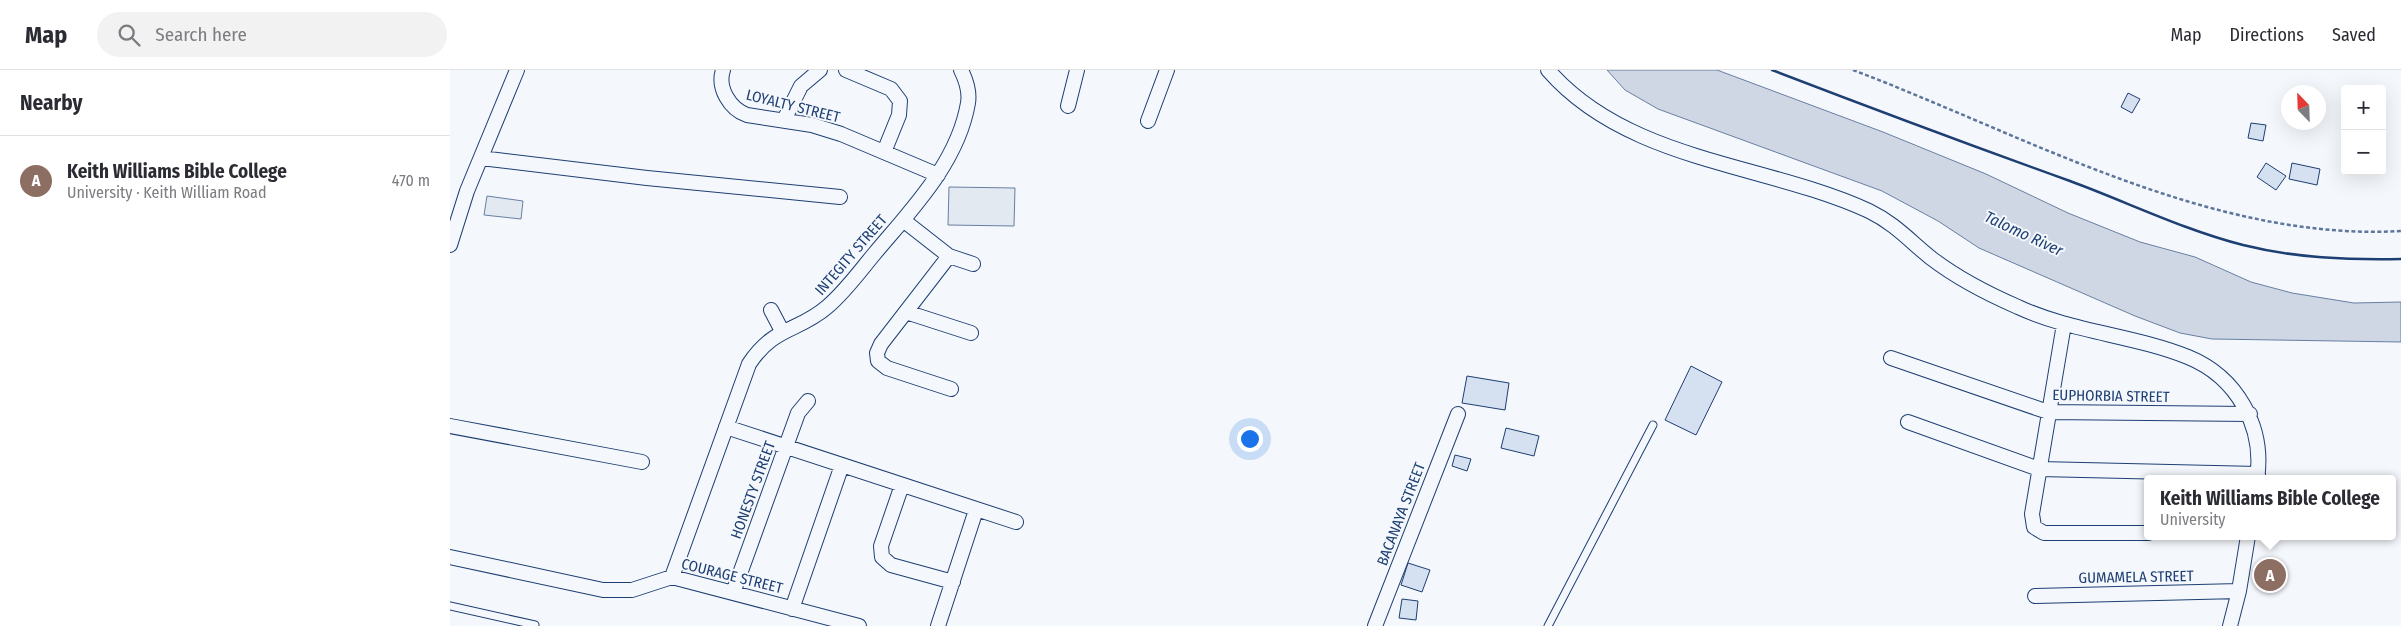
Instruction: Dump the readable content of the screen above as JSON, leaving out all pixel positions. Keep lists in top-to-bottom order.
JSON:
{
  "streets": {
    "street": [
      "LOYALTY STREET",
      "INTEGITY STREET",
      "EUPHORBIA STREET",
      "HONESTY STREET",
      "BACANAYA STREET",
      "COURAGE STREET",
      "GUMAMELA STREET"
    ]
  },
  "crossings": [
    ["LOYALTY STREET", "INTEGITY STREET"],
    ["INTEGITY STREET", "COURAGE STREET"],
    ["HONESTY STREET", "COURAGE STREET"]
  ],
  "water": ["Talomo River"],
  "north": "top left",
  "page": {
    "header": "Map",
    "search": "Search here",
    "nav": ["Map", "Directions", "Saved"],
    "heading": "Nearby",
    "map_buttons": ["+", "−"],
    "list": [
      {
        "mark": "A",
        "name": "Keith Williams Bible College",
        "note": "University · Keith William Road",
        "value": "470 m"
      }
    ],
    "popup": ["Keith Williams Bible College", "University"],
    "pins": "A"
  }
}
